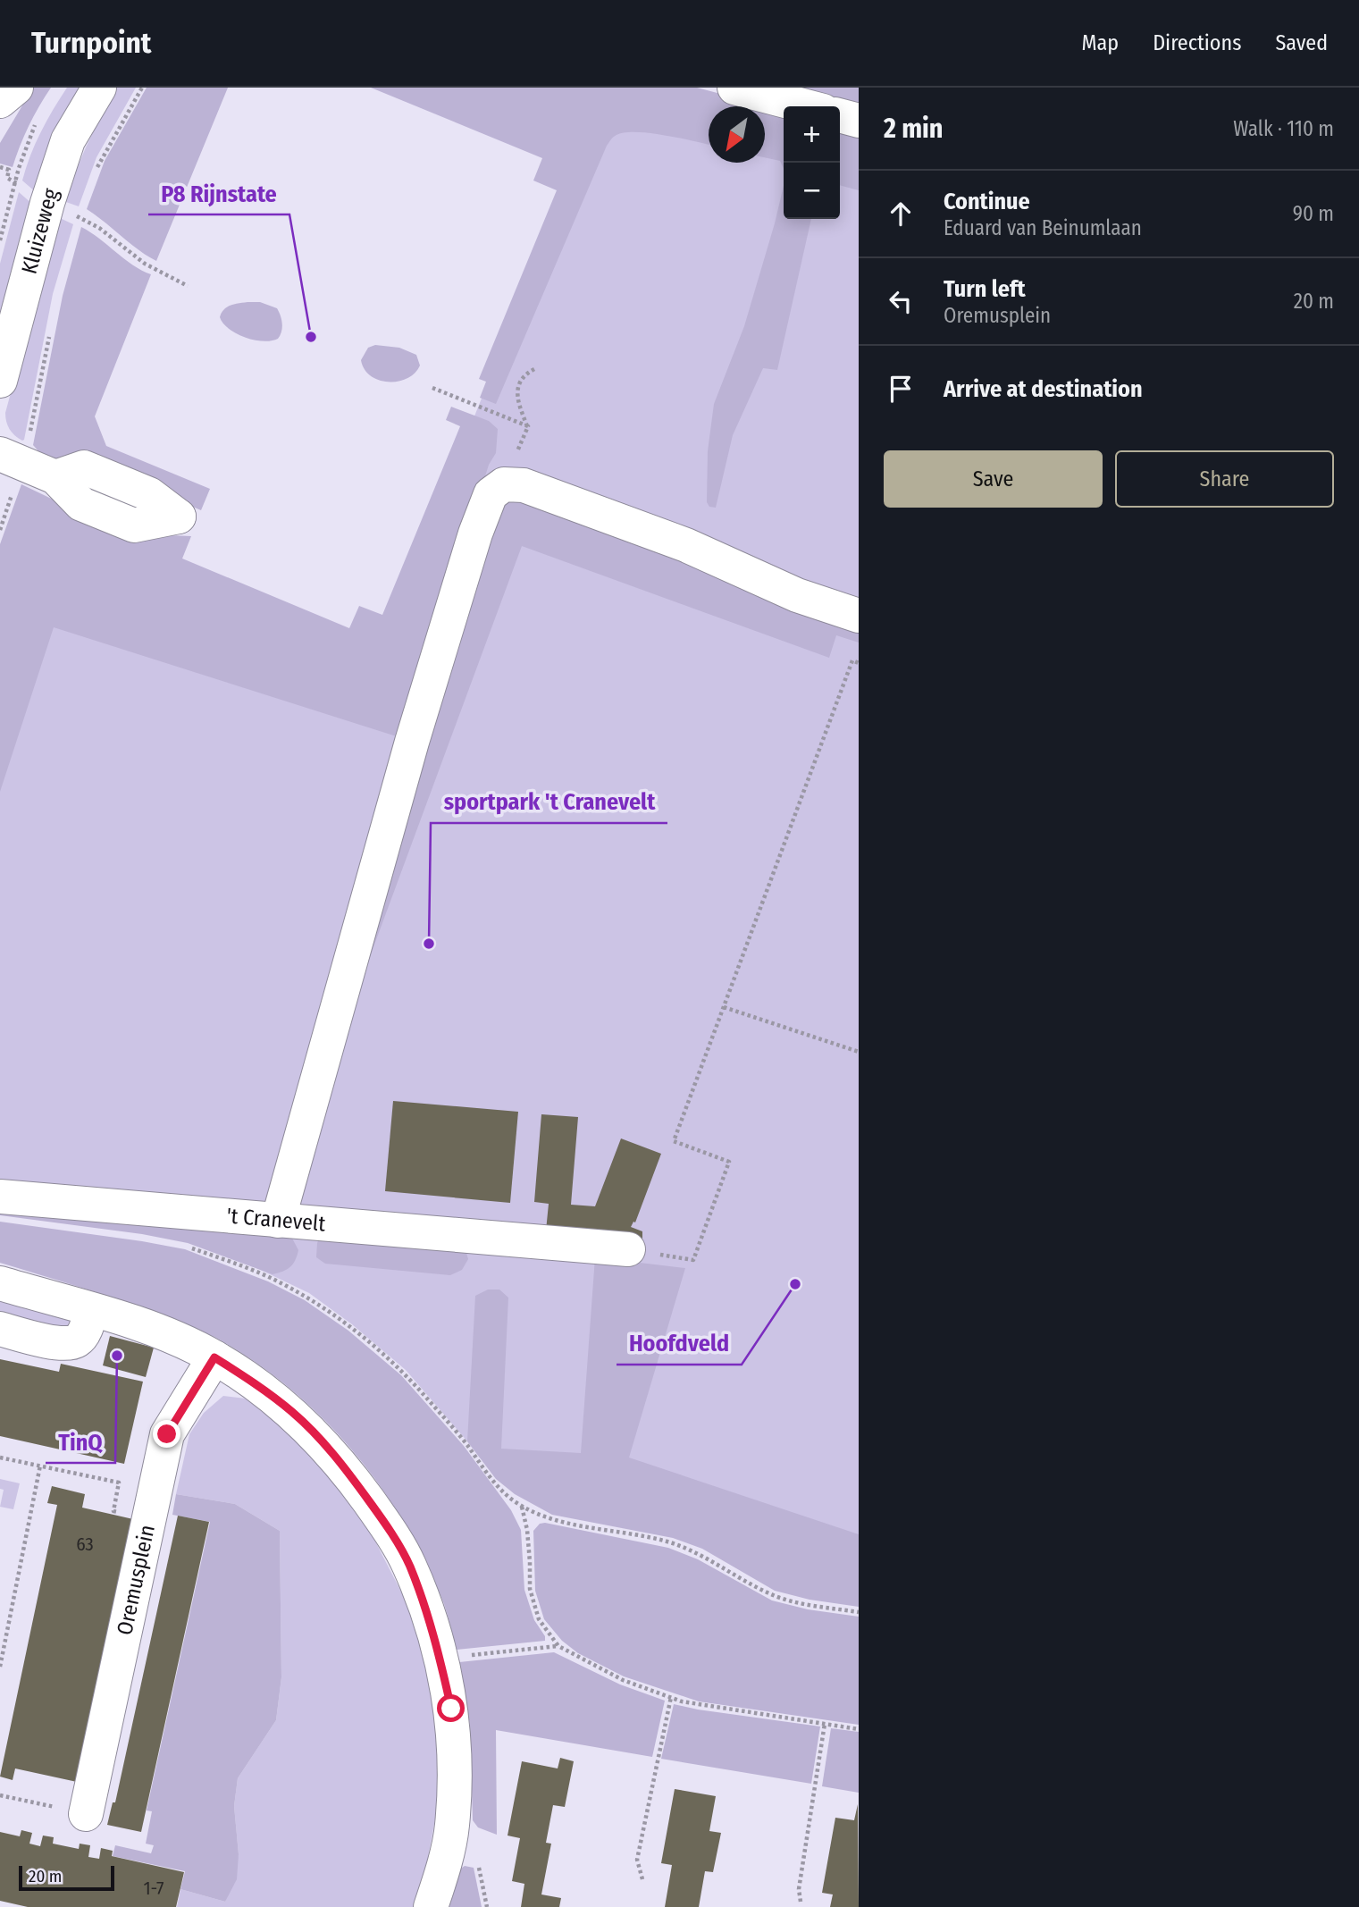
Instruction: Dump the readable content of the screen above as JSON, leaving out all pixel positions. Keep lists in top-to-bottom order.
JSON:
{
  "streets": {
    "street": ["Kluizeweg", "'t Cranevelt", "Oremusplein"]
  },
  "places": [
    "P8 Rijnstate",
    "sportpark 't Cranevelt",
    "Hoofdveld",
    "TinQ"
  ],
  "house_numbers": ["63", "1-7"],
  "scale_bar": "20 m",
  "north": "bottom left",
  "page": {
    "header": "Turnpoint",
    "nav": ["Map", "Directions", "Saved"],
    "heading": ["2 min", "Walk · 110 m"],
    "map_buttons": ["+", "−"],
    "list": [
      ["Continue", "Eduard van Beinumlaan", "90 m"],
      ["Turn left", "Oremusplein", "20 m"],
      "Arrive at destination"
    ],
    "buttons": ["Save", "Share"],
    "scale": "20 m"
  }
}
